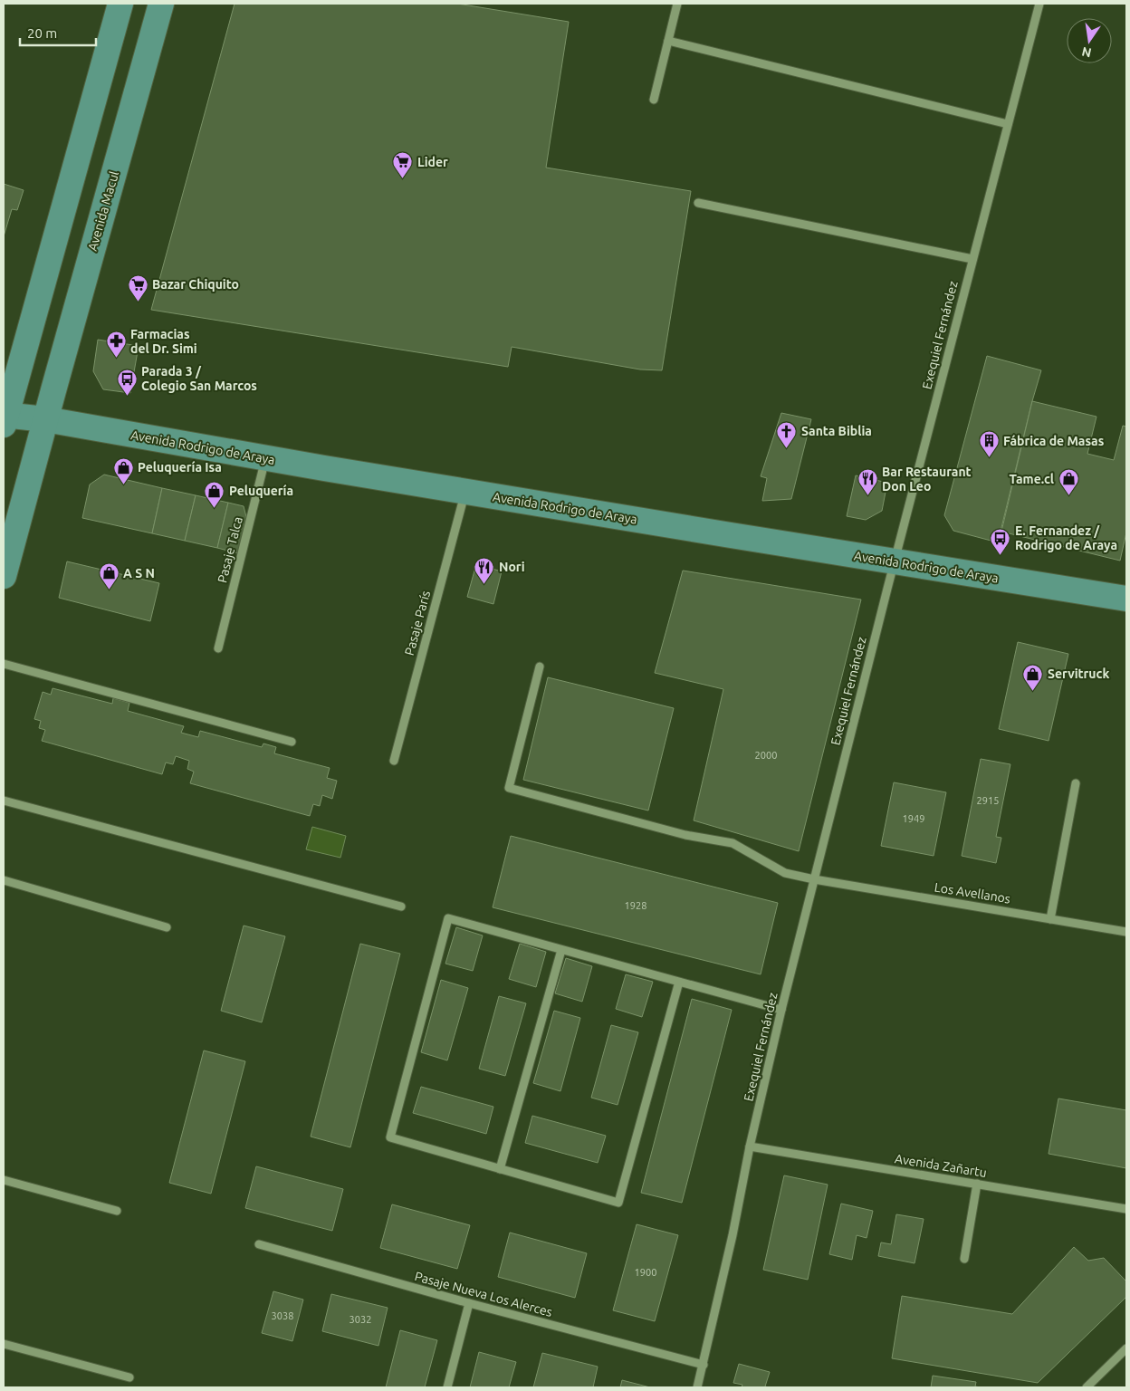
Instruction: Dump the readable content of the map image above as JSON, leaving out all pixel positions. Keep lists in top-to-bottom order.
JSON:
{
  "streets": {
    "main road": ["Avenida Macul", "Avenida Rodrigo de Araya"],
    "street": [
      "Exequiel Fernández",
      "Pasaje Talca",
      "Pasaje París",
      "Los Avellanos",
      "Avenida Zañartu",
      "Pasaje Nueva Los Alerces"
    ]
  },
  "crossings": [
    ["Avenida Macul", "Avenida Rodrigo de Araya"],
    ["Exequiel Fernández", "Avenida Rodrigo de Araya"],
    ["Exequiel Fernández", "Los Avellanos"],
    ["Exequiel Fernández", "Avenida Zañartu"],
    ["Exequiel Fernández", "Pasaje Nueva Los Alerces"],
    ["Avenida Rodrigo de Araya", "Pasaje Talca"],
    ["Avenida Rodrigo de Araya", "Pasaje París"]
  ],
  "places": {
    "supermarket": ["Lider", "Bazar Chiquito"],
    "pharmacy": ["Farmacias del Dr. Simi"],
    "bus stop": ["Parada 3 / Colegio San Marcos", "E. Fernandez / Rodrigo de Araya"],
    "church": ["Santa Biblia"],
    "building": ["Fábrica de Masas"],
    "shop": [
      "Peluquería Isa",
      "Tame.cl",
      "Peluquería",
      "A S N",
      "Servitruck"
    ],
    "restaurant": ["Bar Restaurant Don Leo", "Nori"]
  },
  "house_numbers": [
    "2000",
    "2915",
    "1949",
    "1928",
    "1900",
    "3038",
    "3032"
  ],
  "scale_bar": "20 m",
  "north": "bottom"
}
